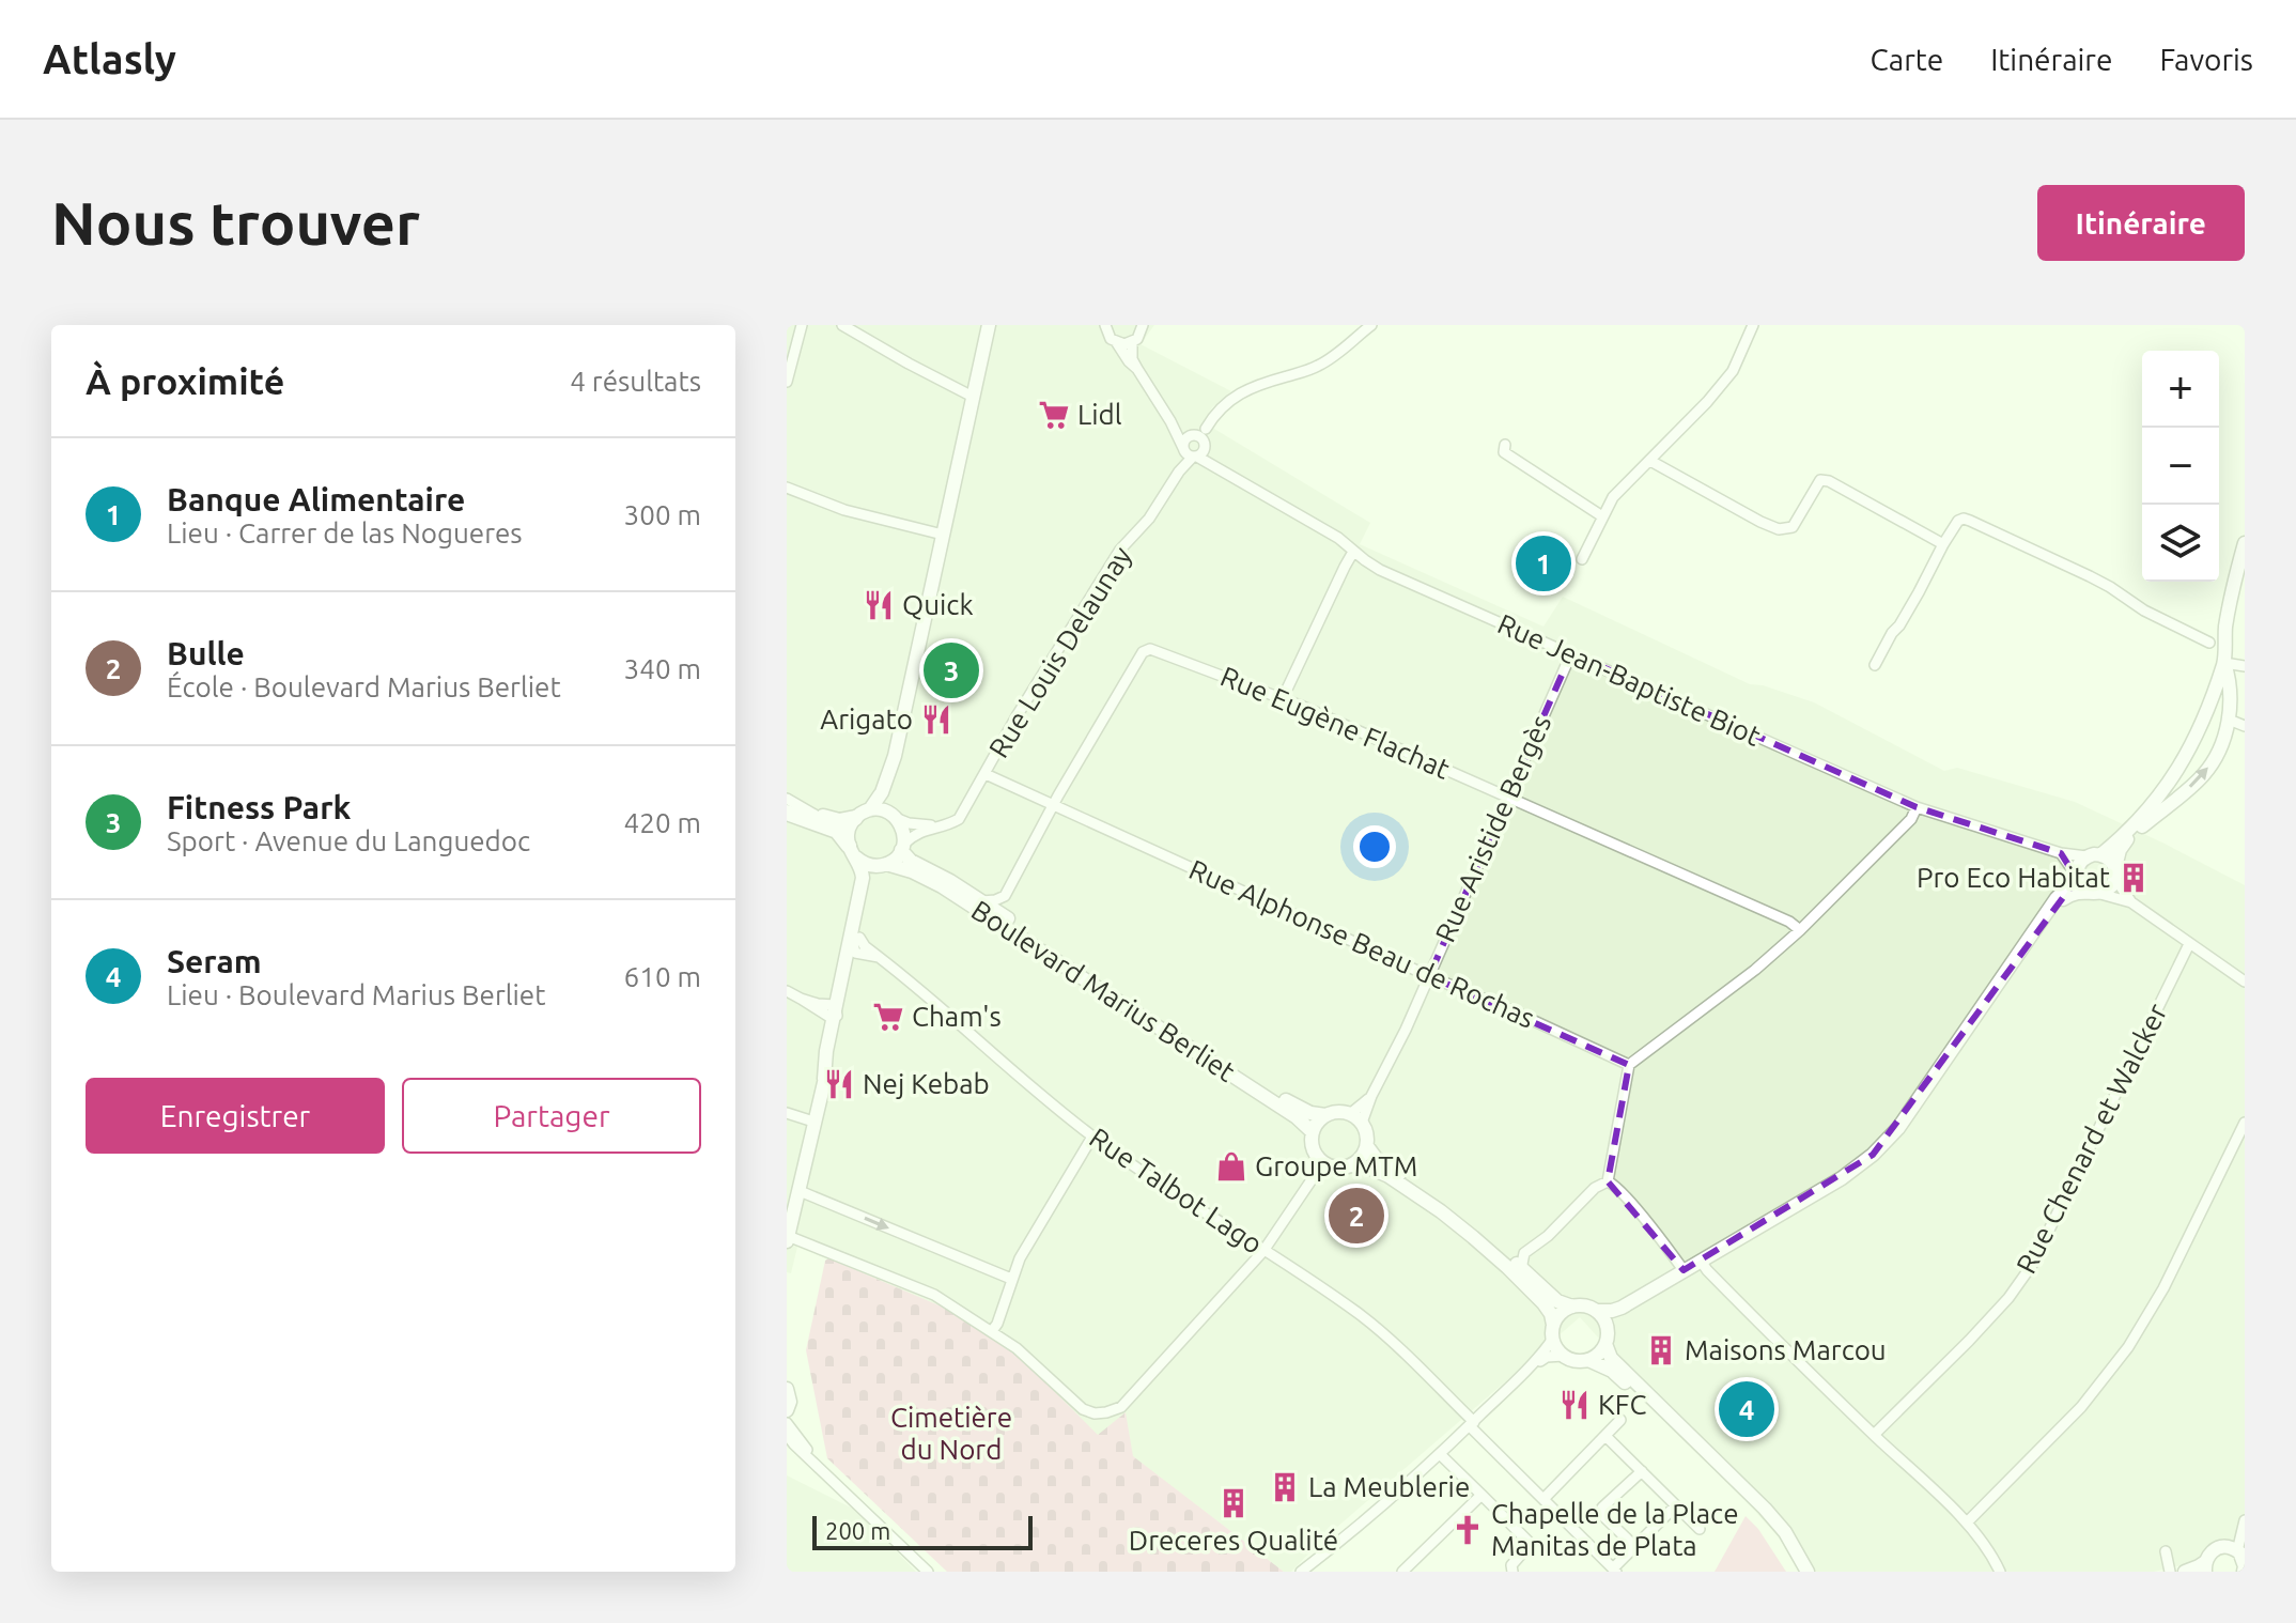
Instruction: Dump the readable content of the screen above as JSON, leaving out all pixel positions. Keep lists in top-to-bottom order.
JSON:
{
  "streets": {
    "main road": ["Boulevard Marius Berliet"],
    "street": [
      "Rue Louis Delaunay",
      "Rue Jean-Baptiste Biot",
      "Rue Eugène Flachat",
      "Rue Aristide Bergès",
      "Rue Alphonse Beau de Rochas",
      "Rue Chenard et Walcker",
      "Rue Talbot Lago"
    ]
  },
  "crossings": [
    ["Rue Louis Delaunay", "Rue Jean-Baptiste Biot"],
    ["Rue Louis Delaunay", "Rue Alphonse Beau de Rochas"],
    ["Rue Louis Delaunay", "Boulevard Marius Berliet"],
    ["Rue Jean-Baptiste Biot", "Rue Aristide Bergès"],
    ["Rue Eugène Flachat", "Rue Aristide Bergès"],
    ["Rue Eugène Flachat", "Rue Alphonse Beau de Rochas"],
    ["Rue Eugène Flachat", "Boulevard Marius Berliet"],
    ["Rue Aristide Bergès", "Rue Alphonse Beau de Rochas"],
    ["Rue Aristide Bergès", "Boulevard Marius Berliet"]
  ],
  "parks": ["Cimetière du Nord"],
  "places": {
    "supermarket": ["Lidl", "Cham's"],
    "restaurant": [
      "Quick",
      "Arigato",
      "Nej Kebab",
      "KFC"
    ],
    "building": [
      "Pro Eco Habitat",
      "Maisons Marcou",
      "La Meublerie",
      "Dreceres Qualité"
    ],
    "shop": ["Groupe MTM"],
    "church": ["Chapelle de la Place Manitas de Plata"]
  },
  "scale_bar": "200 m",
  "page": {
    "header": "Atlasly",
    "nav": ["Carte", "Itinéraire", "Favoris"],
    "buttons": [
      "Itinéraire",
      ["Enregistrer", "Partager"]
    ],
    "title": "Nous trouver",
    "heading": ["À proximité", "4 résultats"],
    "map_buttons": ["+", "−"],
    "list": [
      {
        "mark": "1",
        "name": "Banque Alimentaire",
        "note": "Lieu · Carrer de las Nogueres",
        "value": "300 m"
      },
      {
        "mark": "2",
        "name": "Bulle",
        "note": "École · Boulevard Marius Berliet",
        "value": "340 m"
      },
      {
        "mark": "3",
        "name": "Fitness Park",
        "note": "Sport · Avenue du Languedoc",
        "value": "420 m"
      },
      {
        "mark": "4",
        "name": "Seram",
        "note": "Lieu · Boulevard Marius Berliet",
        "value": "610 m"
      }
    ],
    "pins": [
      "1",
      "3",
      "2",
      "4"
    ],
    "scale": "200 m"
  }
}
